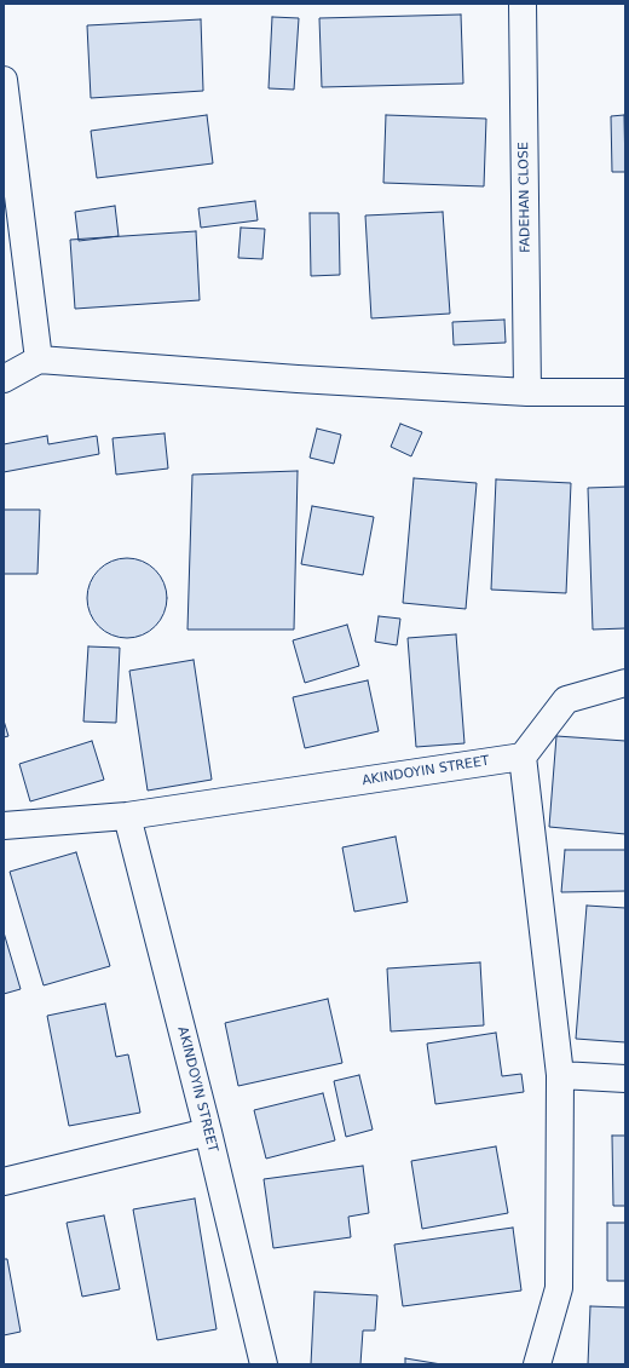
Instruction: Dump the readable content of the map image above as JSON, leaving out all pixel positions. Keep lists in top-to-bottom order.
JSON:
{
  "streets": {
    "street": ["FADEHAN CLOSE", "AKINDOYIN STREET"]
  }
}
